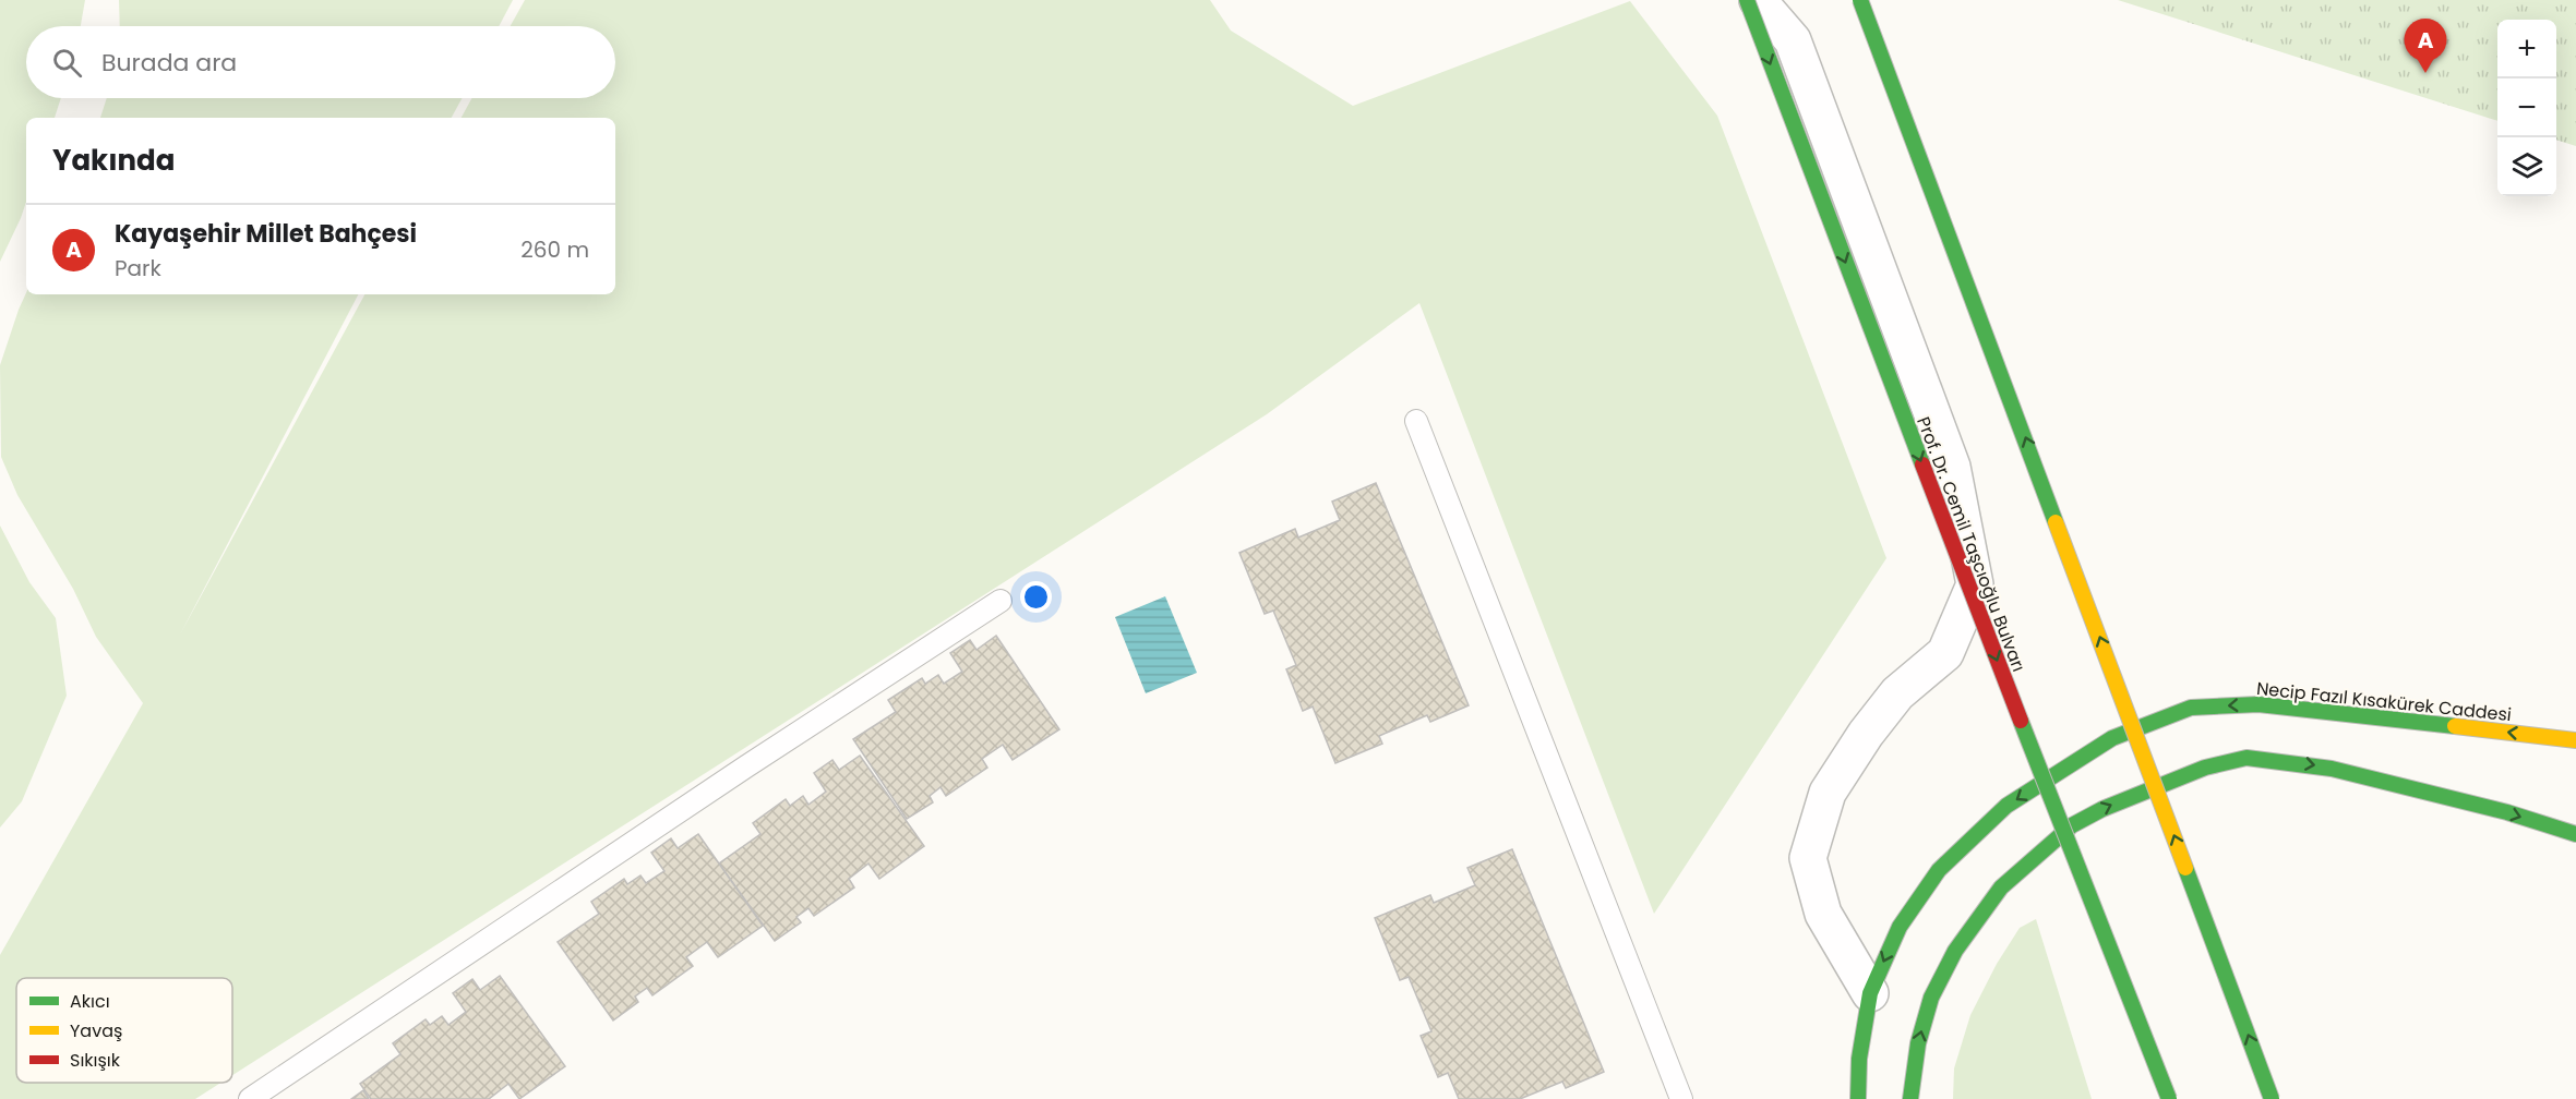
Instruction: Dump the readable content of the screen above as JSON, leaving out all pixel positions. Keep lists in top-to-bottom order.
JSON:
{
  "streets": {
    "main road": ["Prof. Dr. Cemil Taşcıoğlu Bulvarı", "Necip Fazıl Kısakürek Caddesi"]
  },
  "one_way": ["Necip Fazıl Kısakürek Caddesi"],
  "legend": ["Akıcı", "Yavaş", "Sıkışık"],
  "page": {
    "pins": "A",
    "map_buttons": ["+", "−"],
    "search": "Burada ara",
    "heading": "Yakında",
    "list": [
      {
        "mark": "A",
        "name": "Kayaşehir Millet Bahçesi",
        "note": "Park",
        "value": "260 m"
      }
    ]
  }
}
